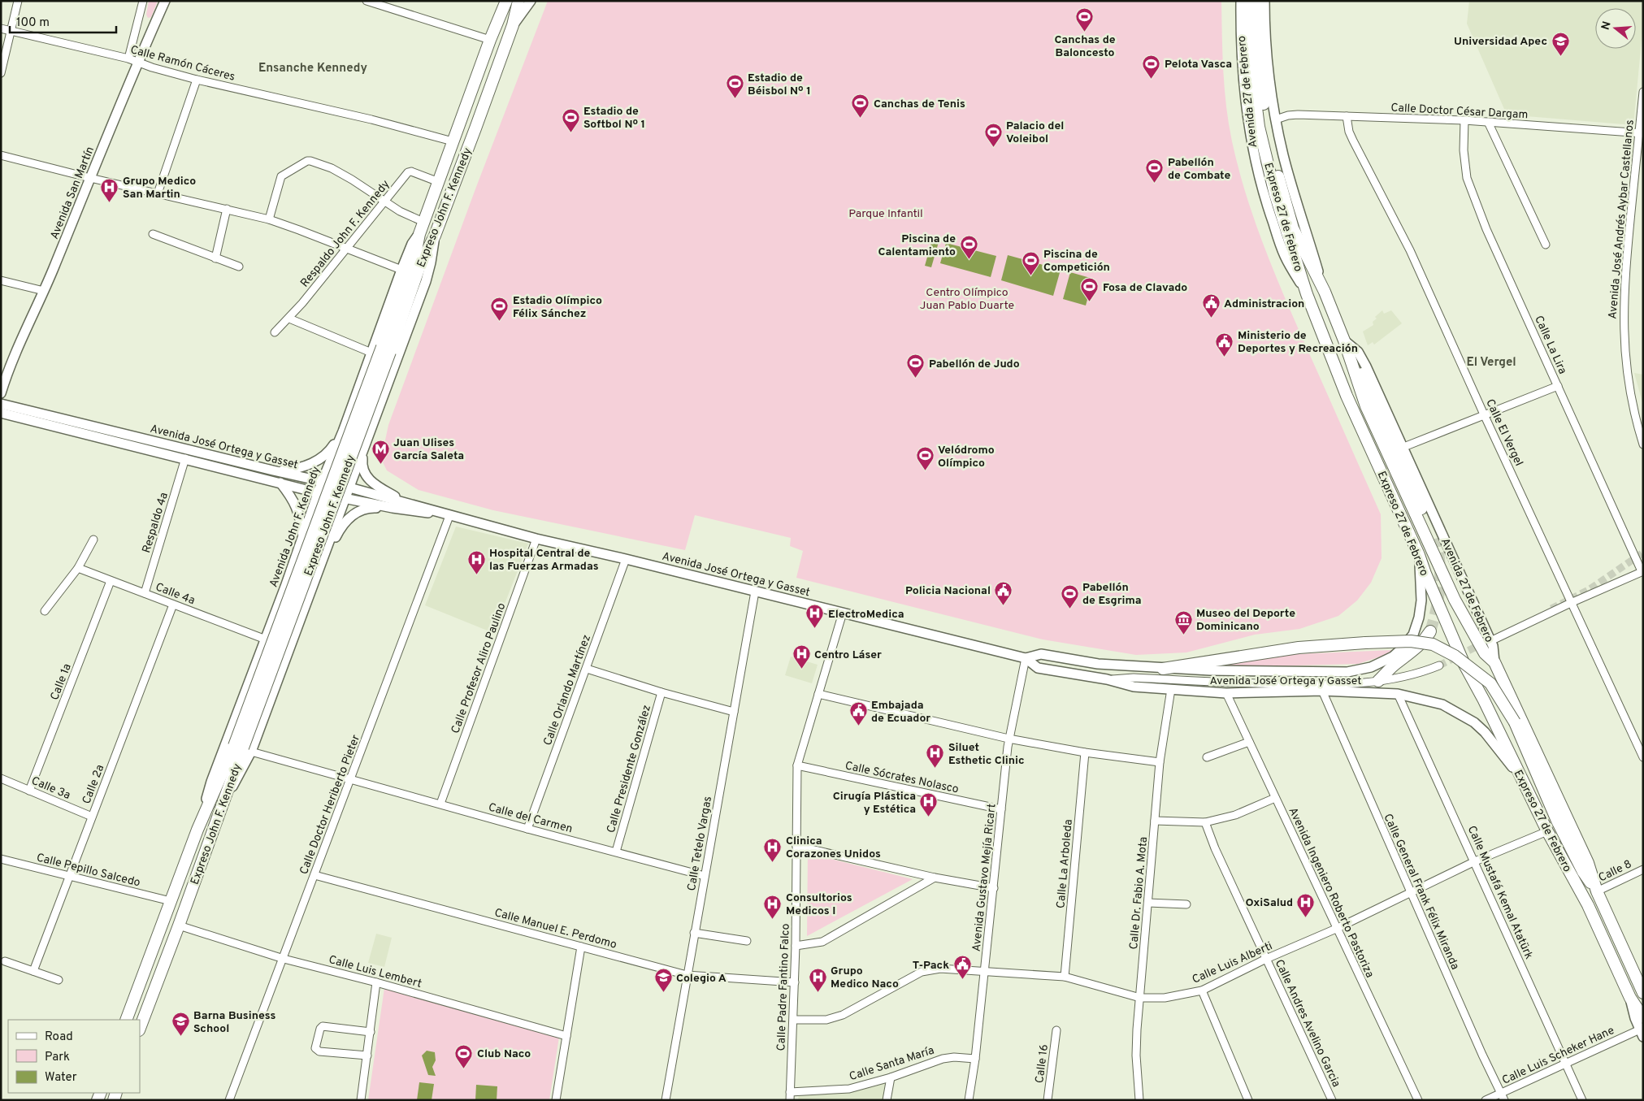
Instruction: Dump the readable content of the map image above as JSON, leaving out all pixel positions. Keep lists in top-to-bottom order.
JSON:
{
  "streets": {
    "highway": ["Avenida 27 de Febrero", "Expreso John F. Kennedy", "Expreso 27 de Febrero"],
    "main road": ["Avenida San Martín", "Avenida José Ortega y Gasset", "Avenida John F. Kennedy"],
    "street": [
      "Calle Ramón Cáceres",
      "Calle Doctor César Dargam",
      "Avenida José Andrés Aybar Castellanos",
      "Respaldo John F. Kennedy",
      "Calle La Lira",
      "Calle El Vergel",
      "Respaldo 4a",
      "Calle 4a",
      "Calle Profesor Aliro Paulino",
      "Calle 1a",
      "Calle Orlando Martínez",
      "Calle Presidente González",
      "Calle Sócrates Nolasco",
      "Calle 2a",
      "Calle 3a",
      "Calle Doctor Heriberto Pieter",
      "Calle del Carmen",
      "Calle Tetelo Vargas",
      "Calle La Arboleda",
      "Calle Pepillo Salcedo",
      "Calle 8",
      "Avenida Gustavo Mejía Ricart",
      "Calle General Frank Félix Miranda",
      "Avenida Ingeniero Roberto Pastoriza",
      "Calle Mustafá Kemal Atatürk",
      "Calle Dr. Fabio A. Mota",
      "Calle Manuel E. Perdomo",
      "Calle Luis Alberti",
      "Calle Luis Lembert",
      "Calle Padre Fantino Falco",
      "Calle Andres Avelino Garcia",
      "Calle Luis Scheker Hane",
      "Calle Santa María",
      "Calle 16"
    ]
  },
  "crossings": [
    ["Calle Ramón Cáceres", "Avenida San Martín"],
    ["Calle Ramón Cáceres", "Expreso John F. Kennedy"],
    ["Avenida 27 de Febrero", "Expreso 27 de Febrero"],
    ["Avenida 27 de Febrero", "Calle 8"],
    ["Calle Doctor César Dargam", "Avenida José Andrés Aybar Castellanos"],
    ["Calle Doctor César Dargam", "Calle La Lira"],
    ["Calle Doctor César Dargam", "Calle El Vergel"],
    ["Expreso John F. Kennedy", "Respaldo John F. Kennedy"],
    ["Expreso John F. Kennedy", "Avenida John F. Kennedy"],
    ["Expreso John F. Kennedy", "Calle Pepillo Salcedo"],
    ["Expreso John F. Kennedy", "Calle Luis Lembert"],
    ["Expreso 27 de Febrero", "Avenida José Ortega y Gasset"],
    ["Expreso 27 de Febrero", "Calle Luis Alberti"],
    ["Avenida José Ortega y Gasset", "Respaldo 4a"],
    ["Avenida José Ortega y Gasset", "Avenida John F. Kennedy"],
    ["Avenida José Ortega y Gasset", "Calle Profesor Aliro Paulino"],
    ["Avenida José Ortega y Gasset", "Calle Orlando Martínez"],
    ["Avenida José Ortega y Gasset", "Calle Doctor Heriberto Pieter"],
    ["Avenida José Ortega y Gasset", "Calle Tetelo Vargas"],
    ["Avenida José Ortega y Gasset", "Avenida Gustavo Mejía Ricart"],
    ["Avenida José Ortega y Gasset", "Calle General Frank Félix Miranda"],
    ["Avenida José Ortega y Gasset", "Avenida Ingeniero Roberto Pastoriza"],
    ["Avenida José Ortega y Gasset", "Calle Mustafá Kemal Atatürk"],
    ["Avenida José Ortega y Gasset", "Calle Dr. Fabio A. Mota"],
    ["Avenida José Ortega y Gasset", "Calle Padre Fantino Falco"],
    ["Respaldo 4a", "Calle 4a"],
    ["Avenida John F. Kennedy", "Calle 4a"],
    ["Calle 4a", "Calle 1a"],
    ["Calle 4a", "Calle 2a"],
    ["Calle Profesor Aliro Paulino", "Calle del Carmen"],
    ["Calle 1a", "Calle 3a"],
    ["Calle Orlando Martínez", "Calle del Carmen"],
    ["Calle Presidente González", "Calle del Carmen"],
    ["Calle Sócrates Nolasco", "Avenida Gustavo Mejía Ricart"],
    ["Calle Sócrates Nolasco", "Calle Padre Fantino Falco"],
    ["Calle 2a", "Calle 3a"],
    ["Calle 2a", "Calle Pepillo Salcedo"],
    ["Calle Doctor Heriberto Pieter", "Calle del Carmen"],
    ["Calle Doctor Heriberto Pieter", "Calle Manuel E. Perdomo"],
    ["Calle Doctor Heriberto Pieter", "Calle Luis Lembert"],
    ["Calle del Carmen", "Calle Tetelo Vargas"],
    ["Calle Tetelo Vargas", "Calle Manuel E. Perdomo"],
    ["Calle La Arboleda", "Calle Luis Alberti"],
    ["Avenida Gustavo Mejía Ricart", "Calle Luis Alberti"],
    ["Avenida Gustavo Mejía Ricart", "Calle Santa María"],
    ["Calle General Frank Félix Miranda", "Calle Luis Alberti"],
    ["Calle General Frank Félix Miranda", "Calle Luis Scheker Hane"],
    ["Avenida Ingeniero Roberto Pastoriza", "Calle Luis Alberti"],
    ["Calle Mustafá Kemal Atatürk", "Calle Luis Alberti"],
    ["Calle Mustafá Kemal Atatürk", "Calle Luis Scheker Hane"],
    ["Calle Dr. Fabio A. Mota", "Calle Luis Alberti"],
    ["Calle Manuel E. Perdomo", "Calle Padre Fantino Falco"],
    ["Calle Luis Alberti", "Calle Padre Fantino Falco"],
    ["Calle Luis Alberti", "Calle Andres Avelino Garcia"],
    ["Calle Padre Fantino Falco", "Calle Santa María"]
  ],
  "districts": ["Ensanche Kennedy", "El Vergel"],
  "parks": ["Parque Infantil", "Centro Olímpico Juan Pablo Duarte"],
  "places": {
    "sports": [
      "Canchas de Baloncesto",
      "Pelota Vasca",
      "Estadio de Béisbol Nº 1",
      "Canchas de Tenis",
      "Estadio de Softbol Nº 1",
      "Palacio del Voleibol",
      "Pabellón de Combate",
      "Piscina de Calentamiento",
      "Piscina de Competición",
      "Fosa de Clavado",
      "Estadio Olímpico Félix Sánchez",
      "Pabellón de Judo",
      "Velódromo Olímpico",
      "Pabellón de Esgrima",
      "Club Naco"
    ],
    "school or university": ["Universidad Apec", "Colegio A", "Barna Business School"],
    "hospital": [
      "Grupo Medico San Martin",
      "Hospital Central de las Fuerzas Armadas",
      "ElectroMedica",
      "Centro Láser",
      "Siluet Esthetic Clinic",
      "Cirugía Plástica y Estética",
      "Clinica Corazones Unidos",
      "OxiSalud",
      "Consultorios Medicos I",
      "Grupo Medico Naco"
    ],
    "public building": [
      "Administracion",
      "Ministerio de Deportes y Recreación",
      "Policia Nacional",
      "Embajada de Ecuador",
      "T-Pack"
    ],
    "metro station": ["Juan Ulises García Saleta"],
    "museum": ["Museo del Deporte Dominicano"]
  },
  "legend": ["Road", "Park", "Water"],
  "scale_bar": "100 m",
  "north": "left"
}
